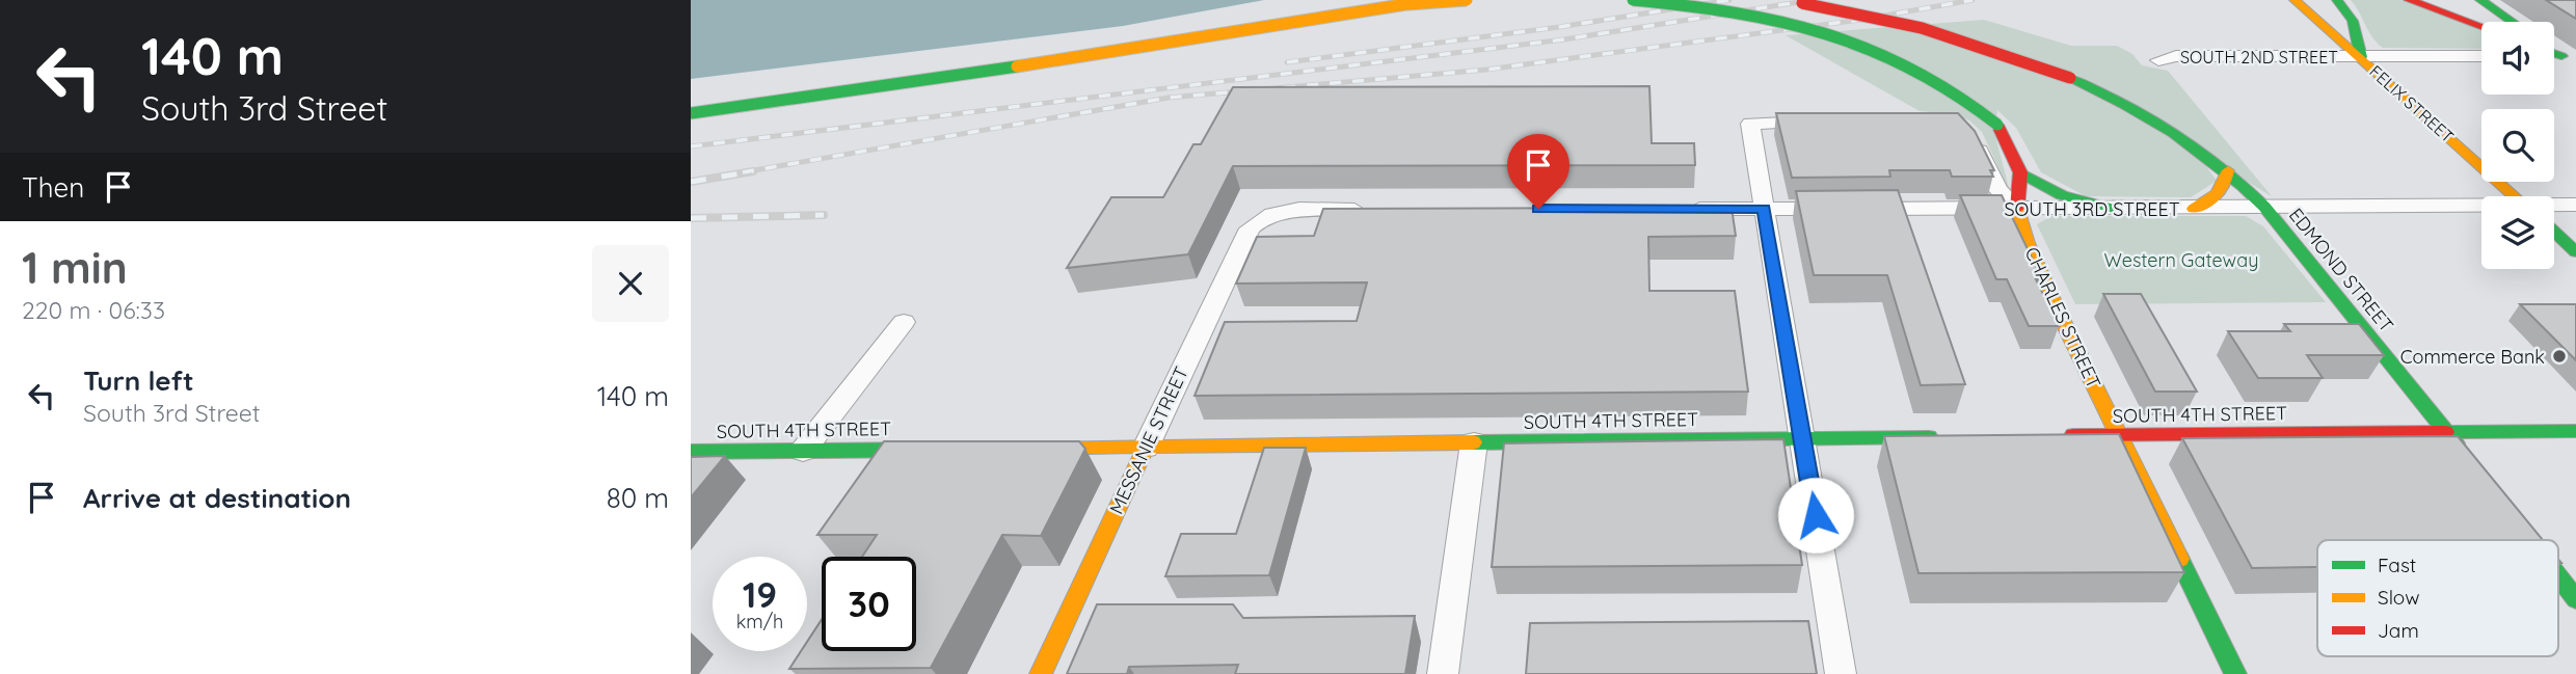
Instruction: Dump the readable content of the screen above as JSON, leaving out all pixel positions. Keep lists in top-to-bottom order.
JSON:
{
  "streets": {
    "main road": [
      "FELIX STREET",
      "EDMOND STREET",
      "CHARLES STREET",
      "SOUTH 4TH STREET",
      "MESSANIE STREET"
    ],
    "street": ["SOUTH 2ND STREET", "SOUTH 3RD STREET"]
  },
  "crossings": [
    ["SOUTH 2ND STREET", "FELIX STREET"],
    ["SOUTH 3RD STREET", "EDMOND STREET"],
    ["SOUTH 3RD STREET", "CHARLES STREET"],
    ["EDMOND STREET", "SOUTH 4TH STREET"],
    ["CHARLES STREET", "SOUTH 4TH STREET"],
    ["SOUTH 4TH STREET", "MESSANIE STREET"]
  ],
  "parks": ["Western Gateway"],
  "places": ["Commerce Bank"],
  "legend": ["Fast", "Slow", "Jam"],
  "page": {
    "turn": ["140 m", "South 3rd Street"],
    "then": "Then",
    "heading": ["1 min", "220 m · 06:33"],
    "list": [
      {
        "name": "Turn left",
        "note": "South 3rd Street",
        "value": "140 m"
      },
      {
        "name": "Arrive at destination",
        "value": "80 m"
      }
    ],
    "speed": "19 km/h",
    "limit": "30"
  }
}
